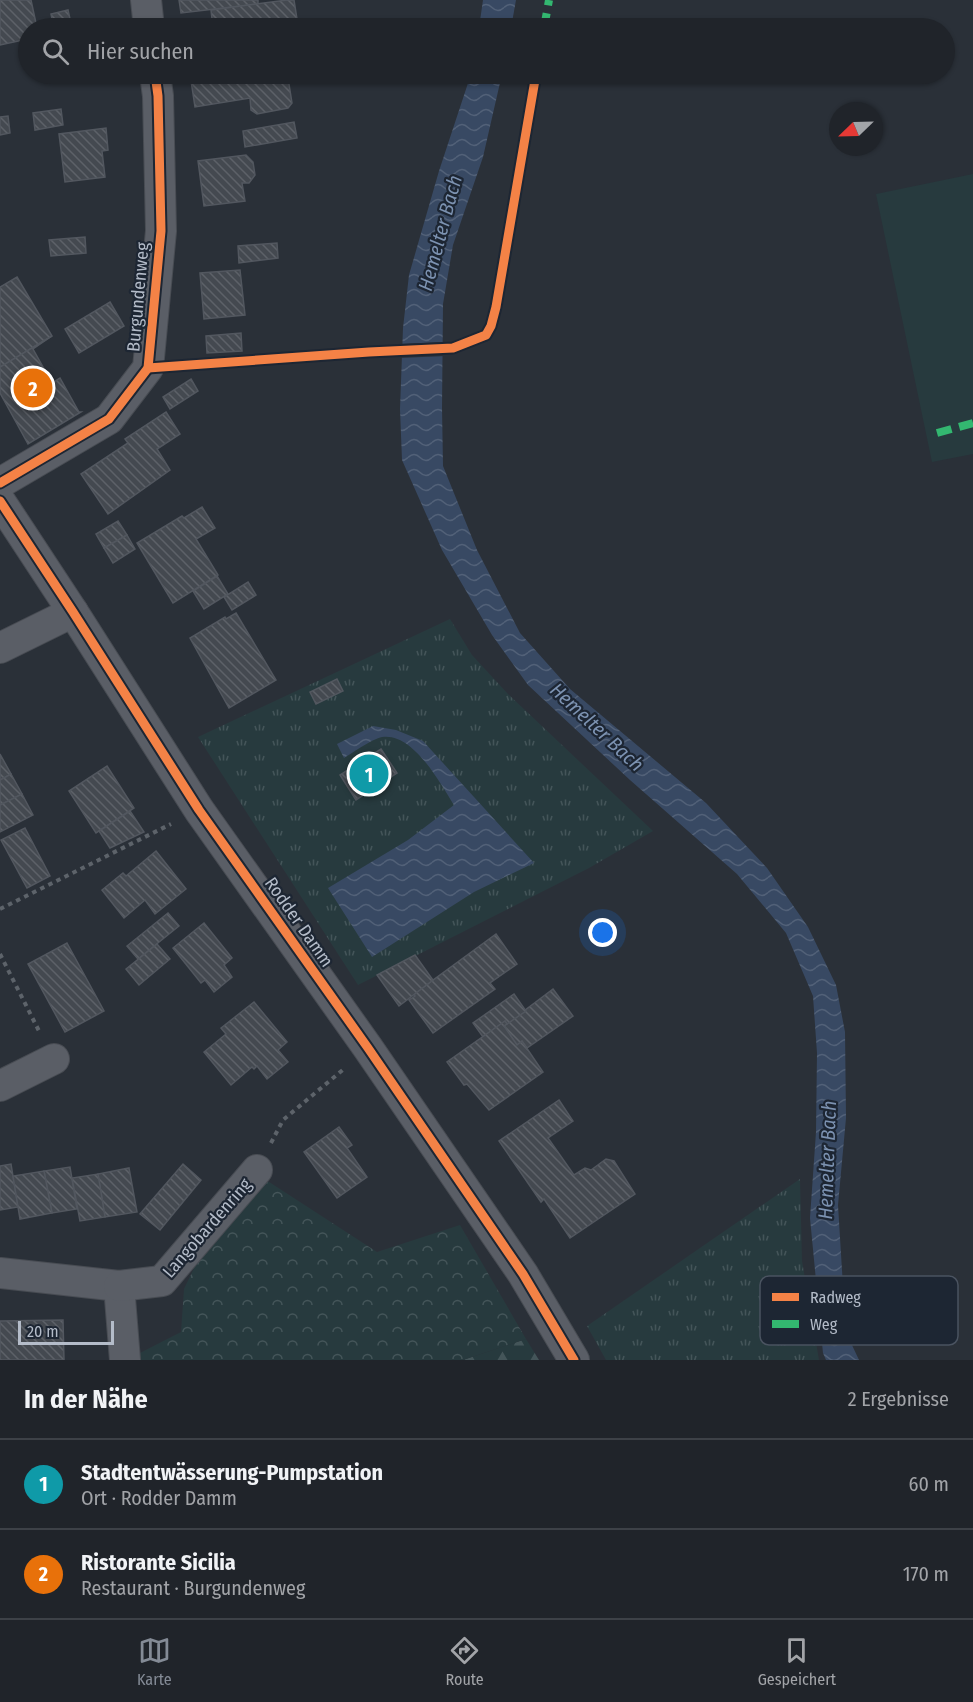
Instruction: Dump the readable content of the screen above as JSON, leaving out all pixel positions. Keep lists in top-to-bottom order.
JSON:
{
  "streets": {
    "street": ["Burgundenweg", "Rodder Damm", "Langobardenring"]
  },
  "water": ["Hemelter Bach"],
  "legend": ["Radweg", "Weg"],
  "scale_bar": "20 m",
  "north": "bottom left",
  "page": {
    "search": "Hier suchen",
    "pins": ["2", "1"],
    "scale": "20 m",
    "heading": ["In der Nähe", "2 Ergebnisse"],
    "list": [
      {
        "mark": "1",
        "name": "Stadtentwässerung-Pumpstation",
        "note": "Ort · Rodder Damm",
        "value": "60 m"
      },
      {
        "mark": "2",
        "name": "Ristorante Sicilia",
        "note": "Restaurant · Burgundenweg",
        "value": "170 m"
      }
    ],
    "nav": ["Karte", "Route", "Gespeichert"]
  }
}
